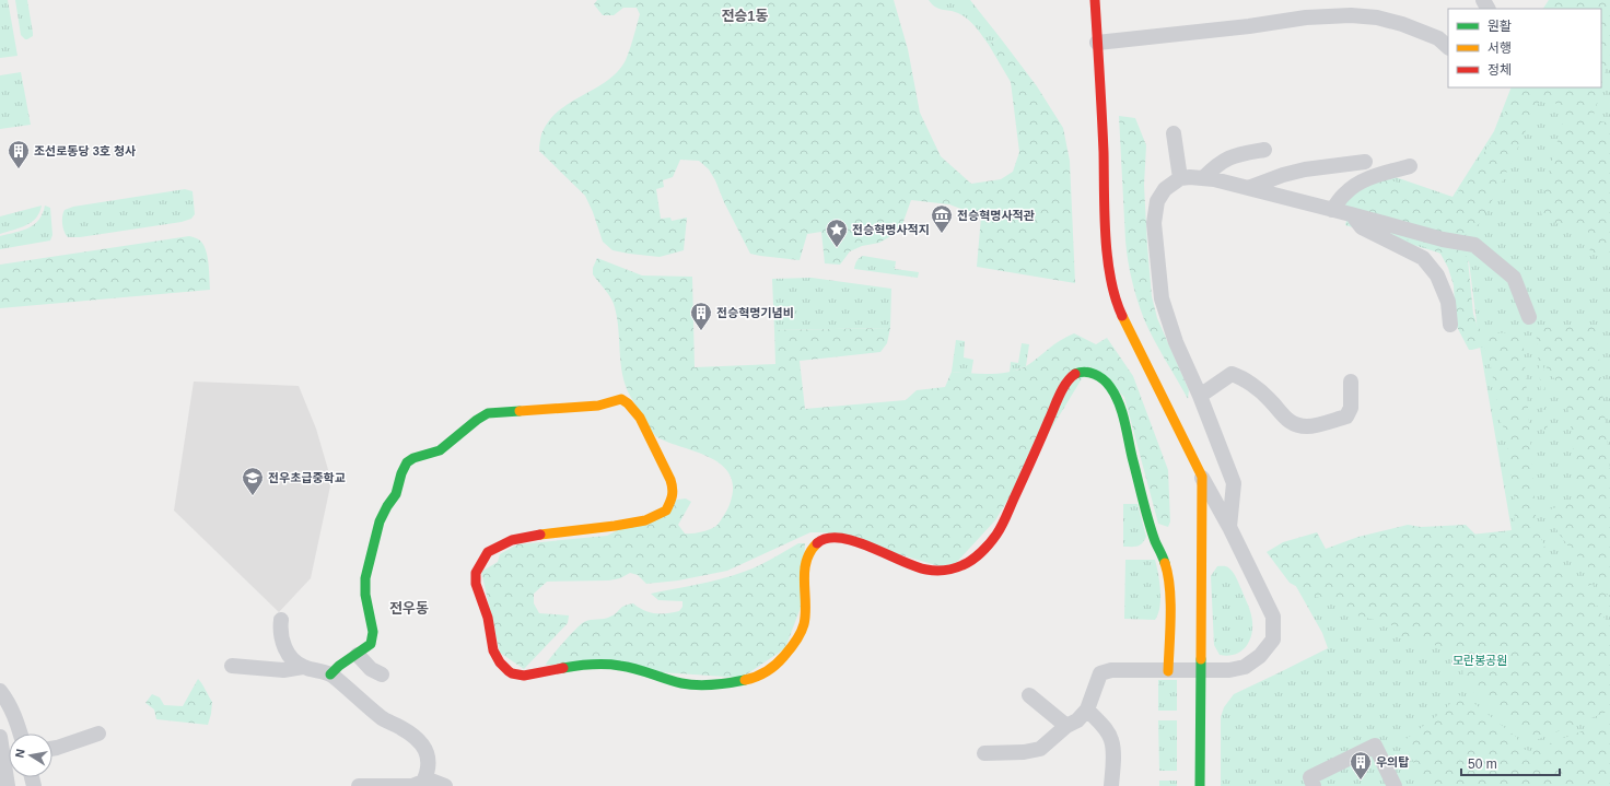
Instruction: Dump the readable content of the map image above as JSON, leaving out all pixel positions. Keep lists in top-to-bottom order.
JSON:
{
  "districts": ["전승1동", "전우동"],
  "parks": ["모란봉공원"],
  "places": {
    "building": ["조선로동당 3호 청사", "전승혁명기념비", "우의탑"],
    "museum": ["전승혁명사적관"],
    "place": ["전승혁명사적지"],
    "school or university": ["전우초급중학교"]
  },
  "legend": ["원활", "서행", "정체"],
  "scale_bar": "50 m",
  "north": "left"
}
